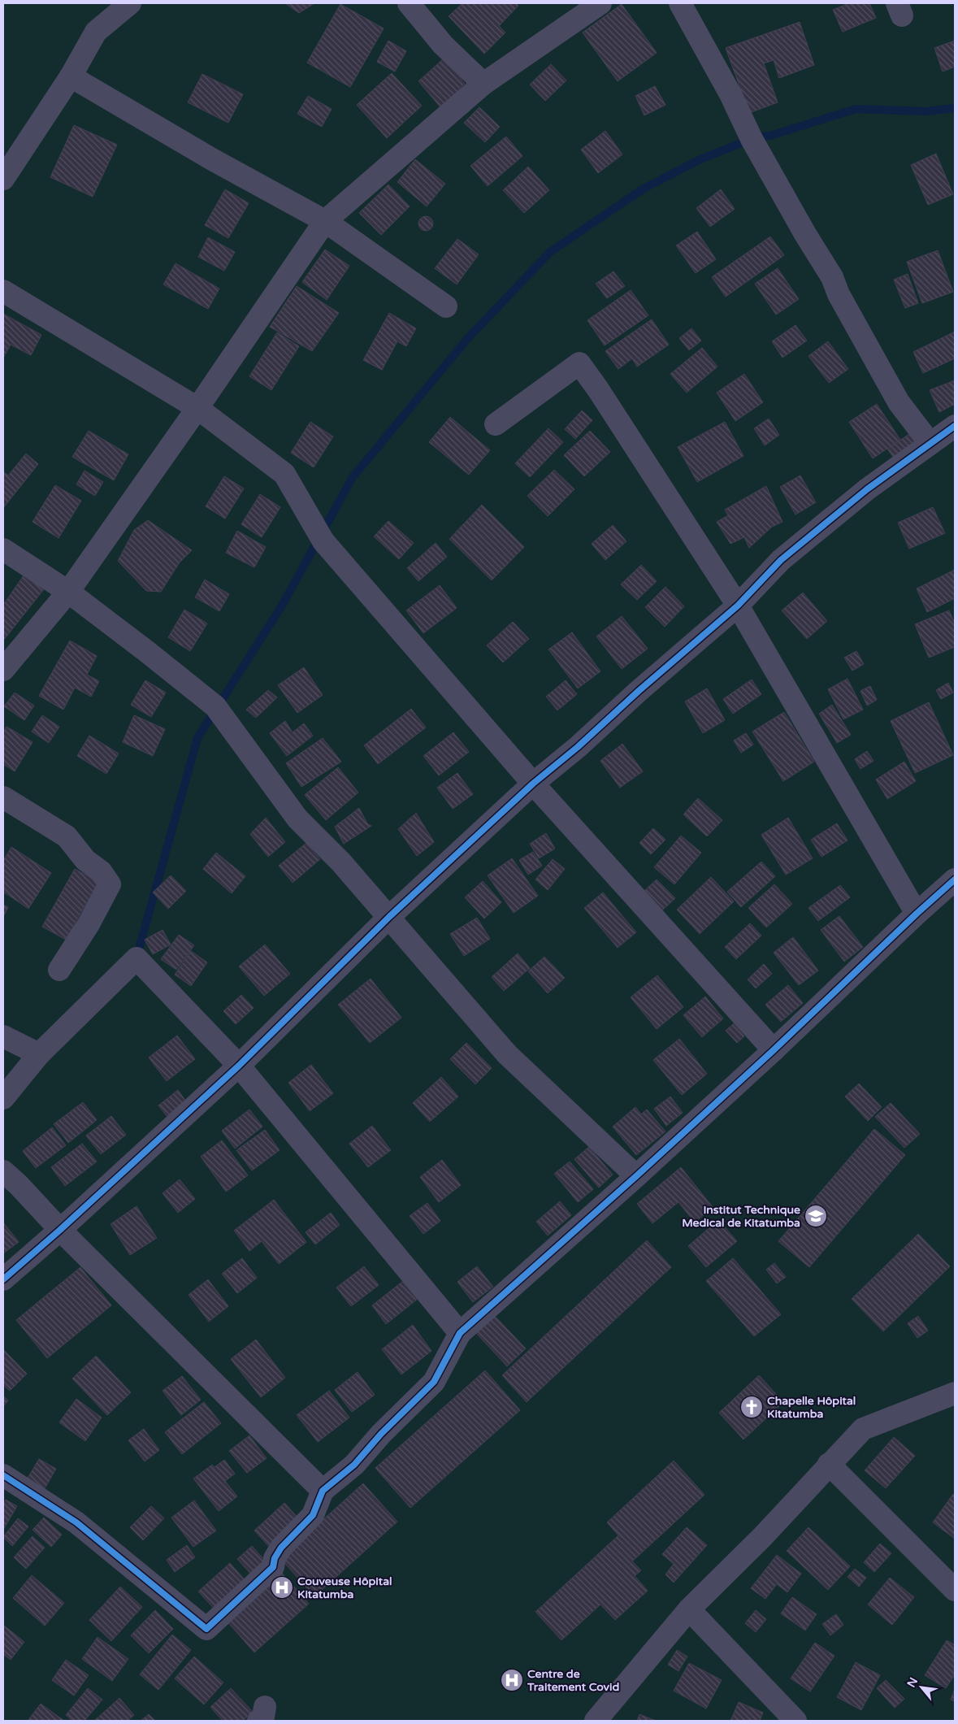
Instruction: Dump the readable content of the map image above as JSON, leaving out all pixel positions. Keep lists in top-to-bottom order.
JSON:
{
  "places": {
    "school or university": ["Institut Technique Medical de Kitatumba"],
    "church": ["Chapelle Hôpital Kitatumba"],
    "hospital": ["Couveuse Hôpital Kitatumba", "Centre de Traitement Covid"]
  },
  "north": "top left"
}
